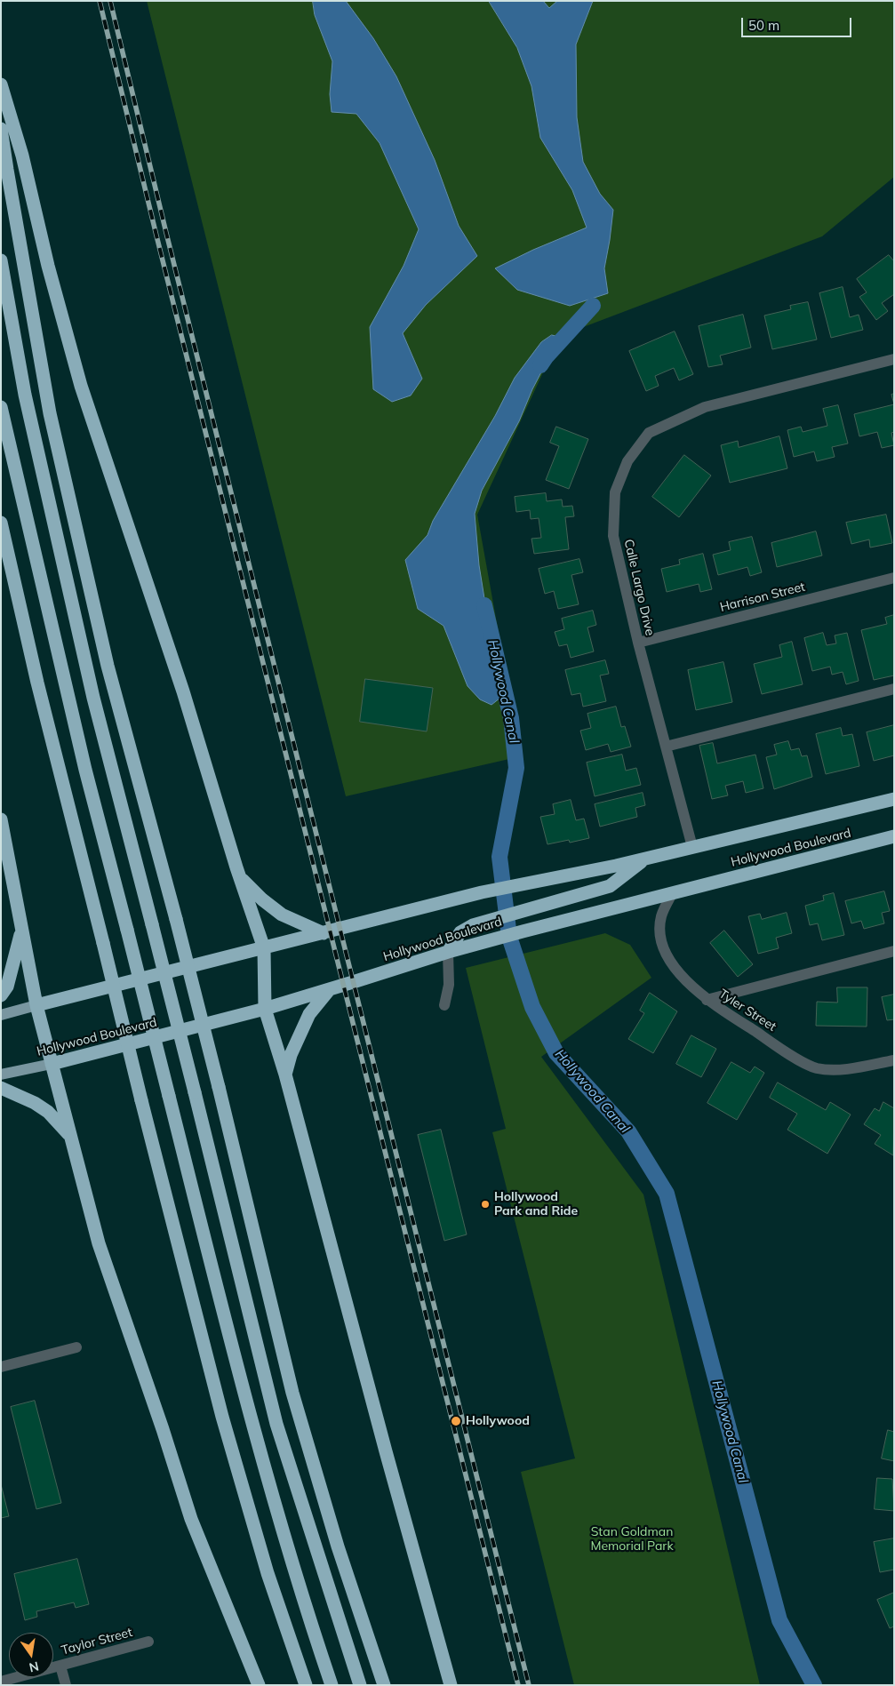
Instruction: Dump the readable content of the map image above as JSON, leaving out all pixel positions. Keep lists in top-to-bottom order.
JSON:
{
  "streets": {
    "highway": ["Hollywood Boulevard"],
    "street": [
      "Calle Largo Drive",
      "Harrison Street",
      "Tyler Street",
      "Taylor Street"
    ]
  },
  "crossings": [
    ["Calle Largo Drive", "Harrison Street"],
    ["Calle Largo Drive", "Hollywood Boulevard"],
    ["Hollywood Boulevard", "Tyler Street"]
  ],
  "water": ["Hollywood Canal"],
  "parks": ["Stan Goldman Memorial Park"],
  "places": ["Hollywood Park and Ride", "Hollywood"],
  "scale_bar": "50 m",
  "north": "bottom"
}
